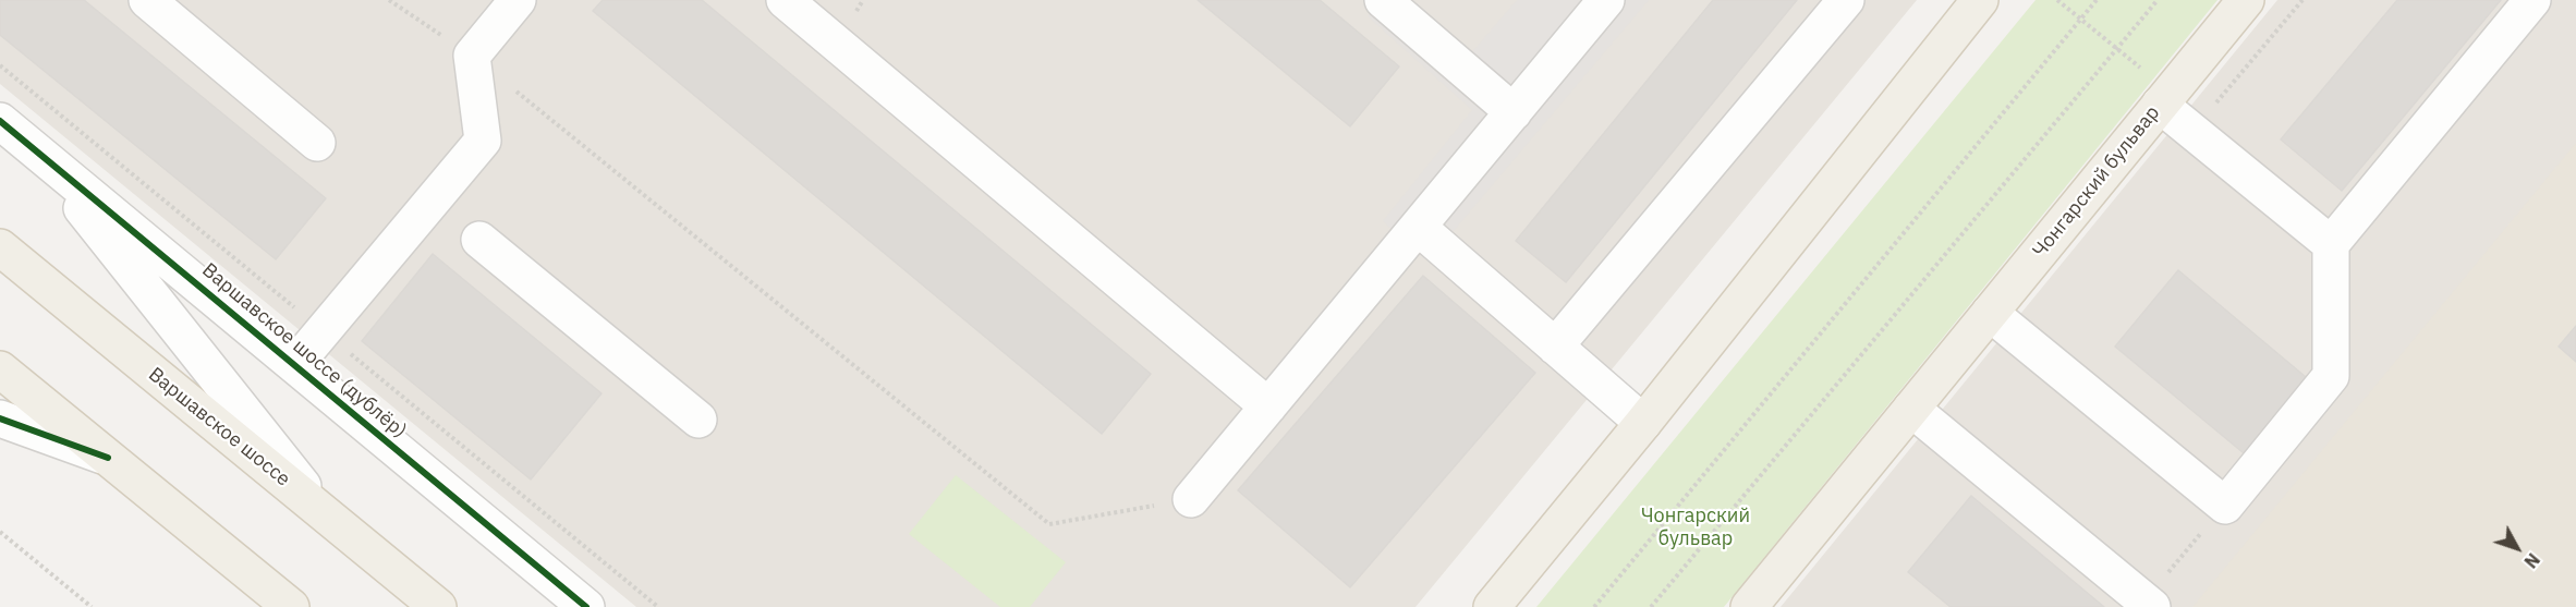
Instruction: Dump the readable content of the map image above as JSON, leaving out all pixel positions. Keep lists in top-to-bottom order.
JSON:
{
  "streets": {
    "main road": ["Чонгарский бульвар", "Варшавское шоссе"],
    "street": ["Варшавское шоссе (дублёр)"]
  },
  "parks": ["Чонгарский бульвар"],
  "north": "bottom right"
}
